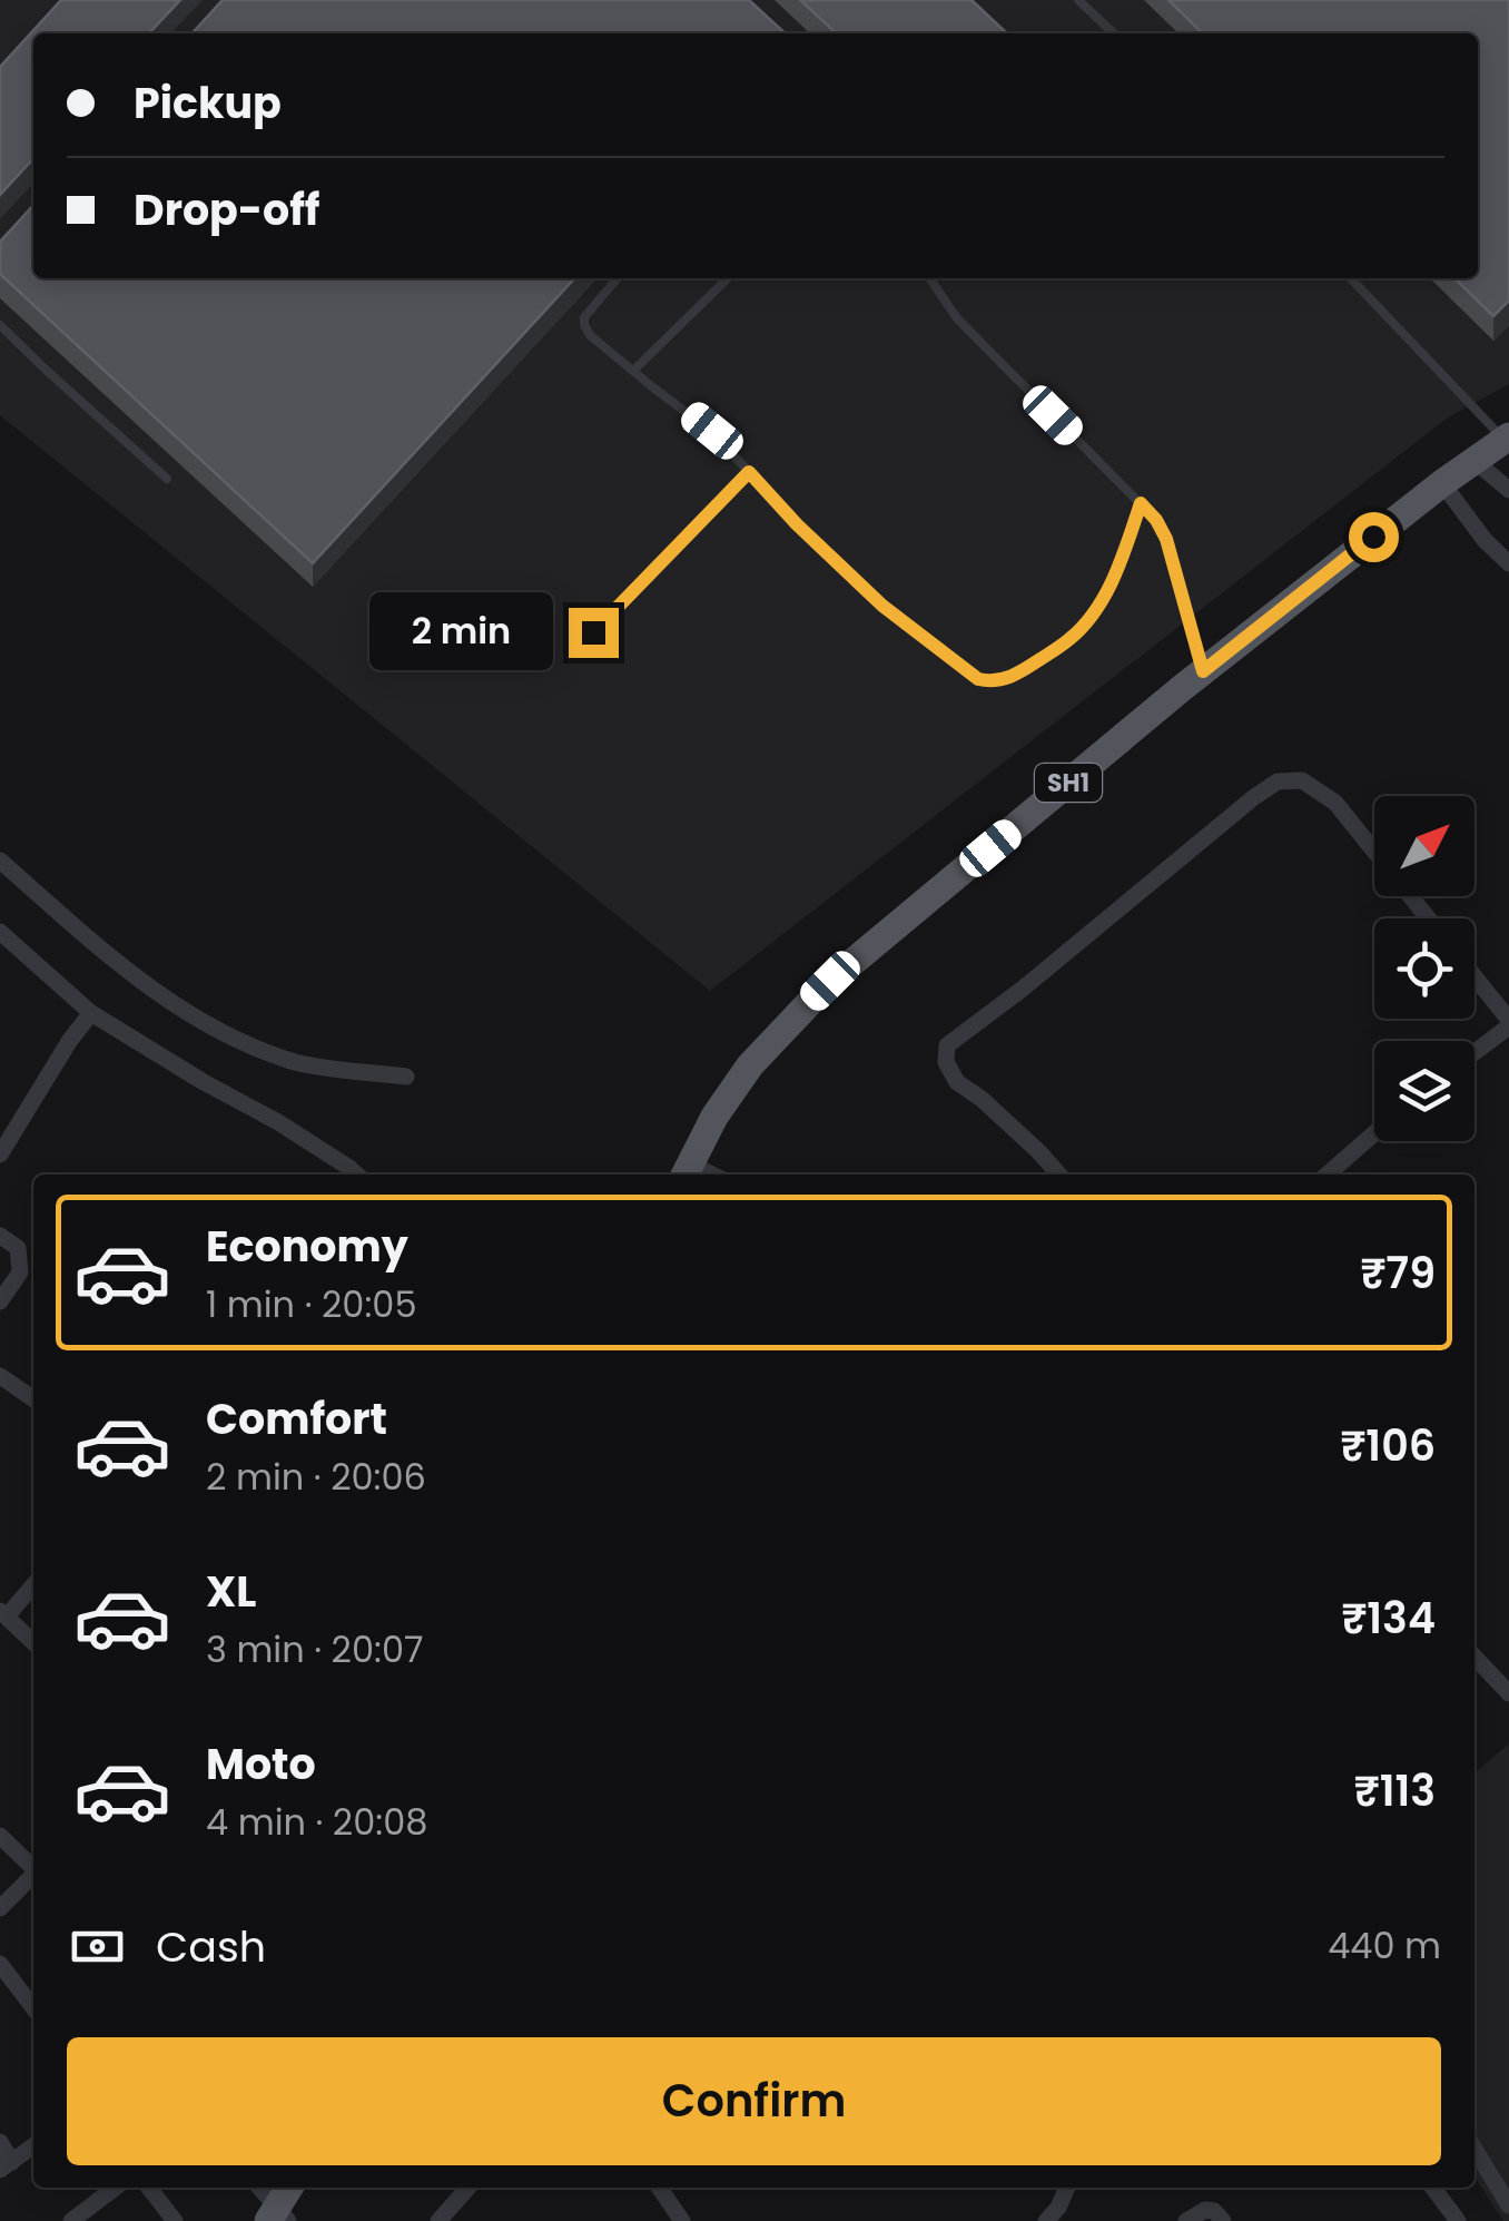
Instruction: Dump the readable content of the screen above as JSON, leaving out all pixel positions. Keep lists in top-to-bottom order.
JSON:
{
  "streets": {
    "main road": ["SH1"]
  },
  "north": "top right",
  "page": {
    "banner": ["Pickup", "Drop-off"],
    "bubble": "2 min",
    "list": [
      {
        "name": "Economy",
        "note": "1 min · 20:05",
        "value": "₹79"
      },
      {
        "name": "Comfort",
        "note": "2 min · 20:06",
        "value": "₹106"
      },
      {
        "name": "XL",
        "note": "3 min · 20:07",
        "value": "₹134"
      },
      {
        "name": "Moto",
        "note": "4 min · 20:08",
        "value": "₹113"
      }
    ],
    "pay": ["Cash", "440 m"],
    "buttons": "Confirm"
  }
}
